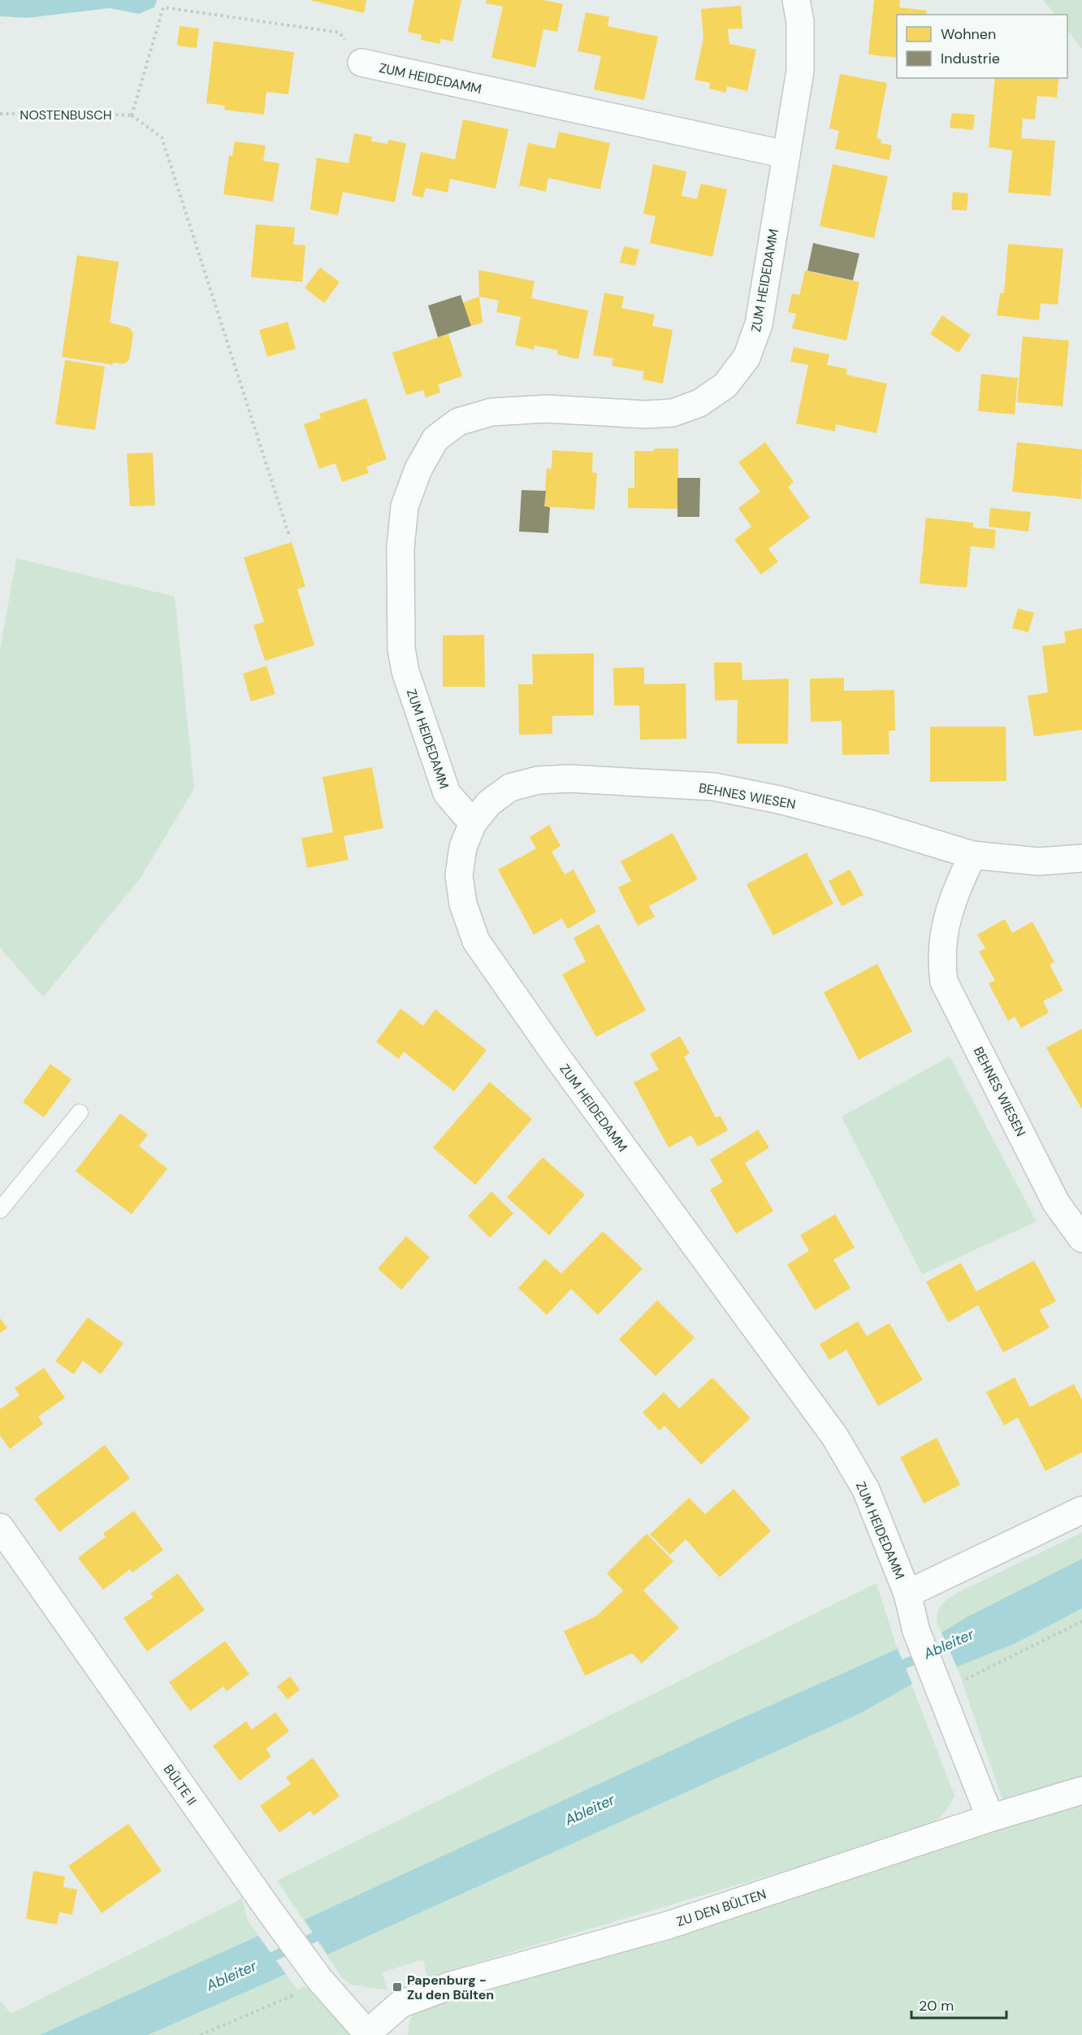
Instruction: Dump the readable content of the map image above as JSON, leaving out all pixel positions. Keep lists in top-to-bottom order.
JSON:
{
  "streets": {
    "street": [
      "ZUM HEIDEDAMM",
      "BEHNES WIESEN",
      "BÜLTE II",
      "ZU DEN BÜLTEN"
    ],
    "path": ["NOSTENBUSCH"]
  },
  "crossings": [
    ["ZUM HEIDEDAMM", "BEHNES WIESEN"],
    ["ZUM HEIDEDAMM", "ZU DEN BÜLTEN"],
    ["BÜLTE II", "ZU DEN BÜLTEN"]
  ],
  "water": ["Ableiter"],
  "places": {
    "transit": ["Papenburg - Zu den Bülten"]
  },
  "legend": ["Wohnen", "Industrie"],
  "scale_bar": "20 m"
}
